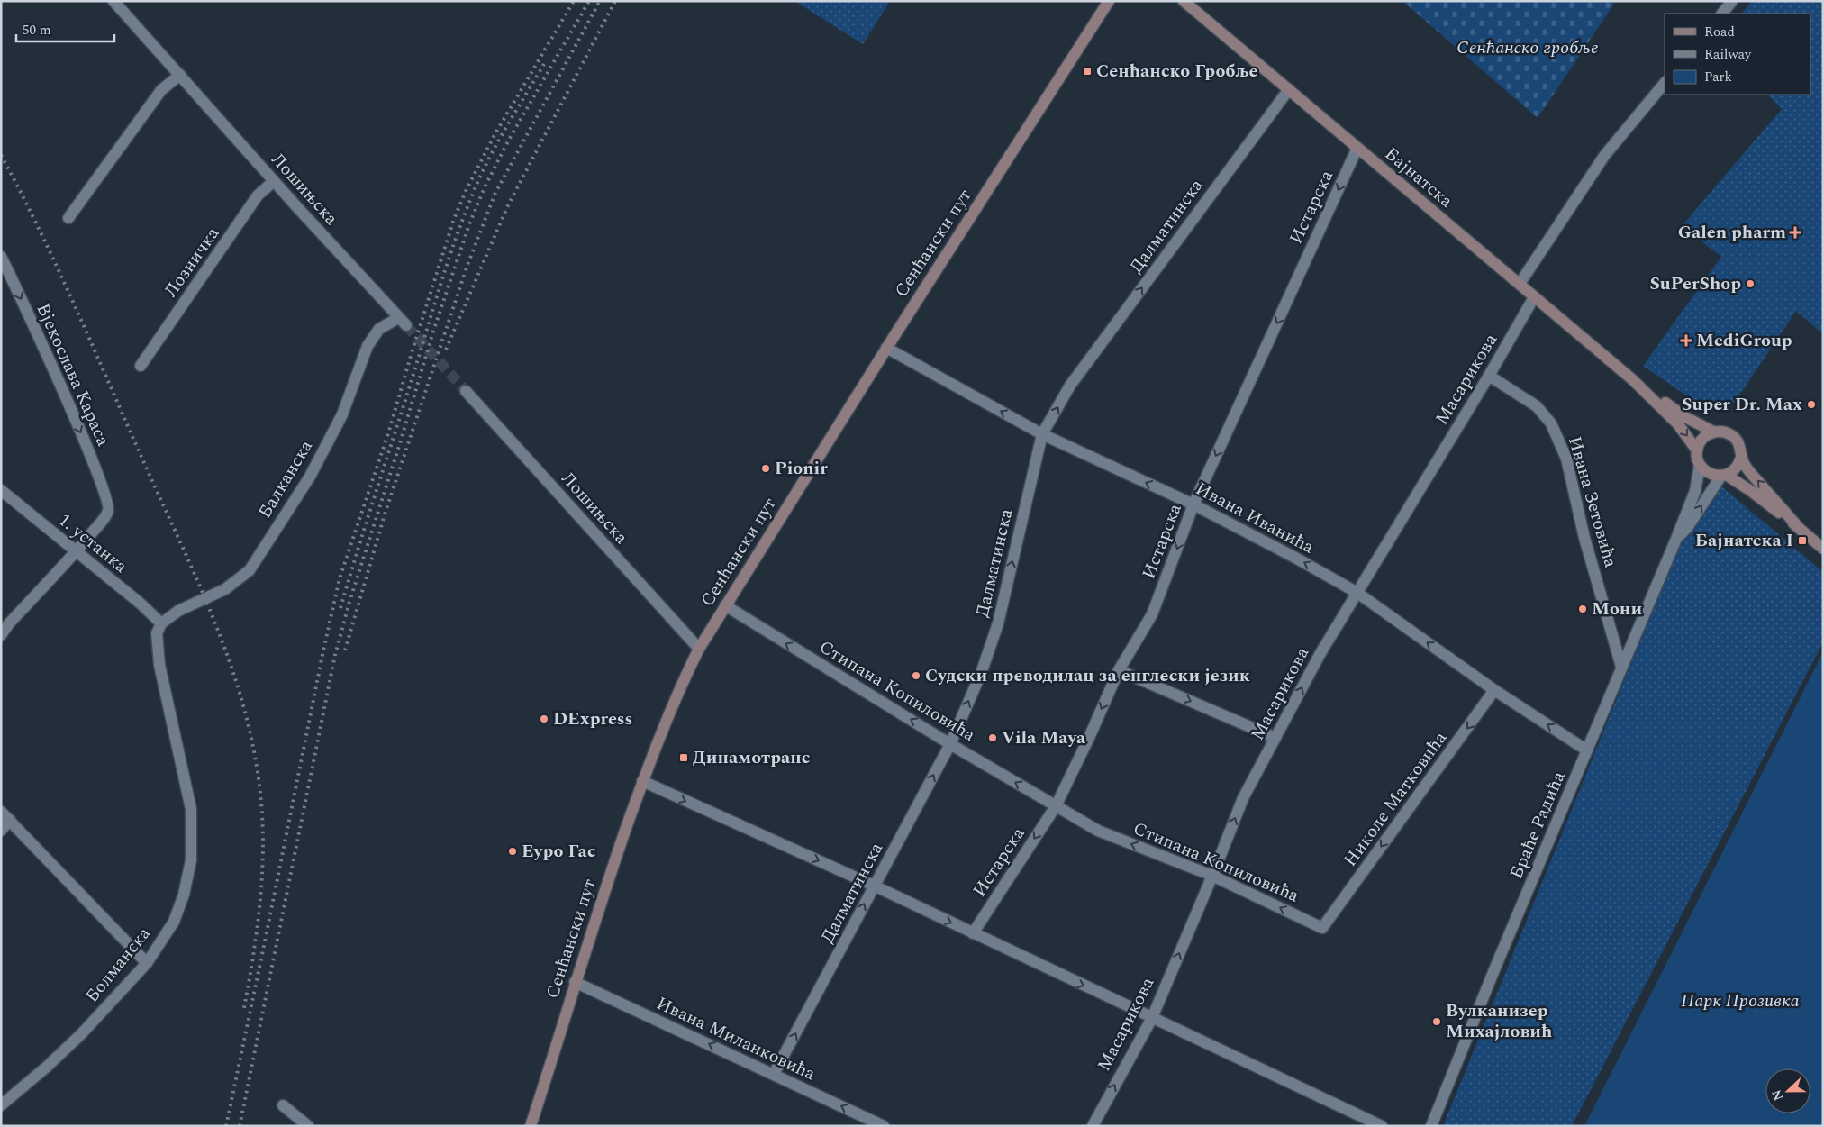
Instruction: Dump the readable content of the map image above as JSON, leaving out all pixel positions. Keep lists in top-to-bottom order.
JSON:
{
  "streets": {
    "main road": ["Бајнатска", "Сенћански пут"],
    "street": [
      "Лошињска",
      "Истарска",
      "Далматинска",
      "Лозничка",
      "Вјекослава Караса",
      "Масарикова",
      "Балканска",
      "Ивана Зетовића",
      "Ивана Иванића",
      "1. устанка",
      "Стипана Копиловића",
      "Николе Матковића",
      "Браће Радића",
      "Болманска",
      "Ивана Миланковића"
    ]
  },
  "crossings": [
    ["Бајнатска", "Истарска"],
    ["Бајнатска", "Далматинска"],
    ["Бајнатска", "Масарикова"],
    ["Бајнатска", "Браће Радића"],
    ["Лошињска", "Сенћански пут"],
    ["Лошињска", "Лозничка"],
    ["Лошињска", "Балканска"],
    ["Истарска", "Ивана Иванића"],
    ["Истарска", "Стипана Копиловића"],
    ["Далматинска", "Ивана Иванића"],
    ["Далматинска", "Стипана Копиловића"],
    ["Далматинска", "Ивана Миланковића"],
    ["Сенћански пут", "Ивана Иванића"],
    ["Сенћански пут", "Стипана Копиловића"],
    ["Сенћански пут", "Ивана Миланковића"],
    ["Вјекослава Караса", "1. устанка"],
    ["Масарикова", "Ивана Зетовића"],
    ["Масарикова", "Ивана Иванића"],
    ["Масарикова", "Стипана Копиловића"],
    ["Балканска", "1. устанка"],
    ["Балканска", "Болманска"],
    ["Ивана Зетовића", "Браће Радића"],
    ["Ивана Иванића", "Николе Матковића"],
    ["Ивана Иванића", "Браће Радића"],
    ["1. устанка", "Болманска"],
    ["Стипана Копиловића", "Николе Матковића"]
  ],
  "one_way": [
    "Истарска",
    "Далматинска",
    "Вјекослава Караса",
    "Масарикова",
    "Ивана Иванића",
    "Стипана Копиловића",
    "Николе Матковића",
    "Ивана Миланковића"
  ],
  "parks": ["Сенћанско гробље", "Парк Прозивка"],
  "places": {
    "transit": ["Сенћанско Гробље", "Бајнатска I", "Динамотранс"],
    "health": ["Galen pharm", "MediGroup"],
    "other": [
      "SuPerShop",
      "Super Dr. Max",
      "Pionir",
      "Мони",
      "Судски преводилац за енглески језик",
      "DExpress",
      "Vila Maya",
      "Еуро Гас",
      "Вулканизер Михајловић"
    ]
  },
  "legend": ["Road", "Railway", "Park"],
  "scale_bar": "50 m",
  "north": "left"
}
